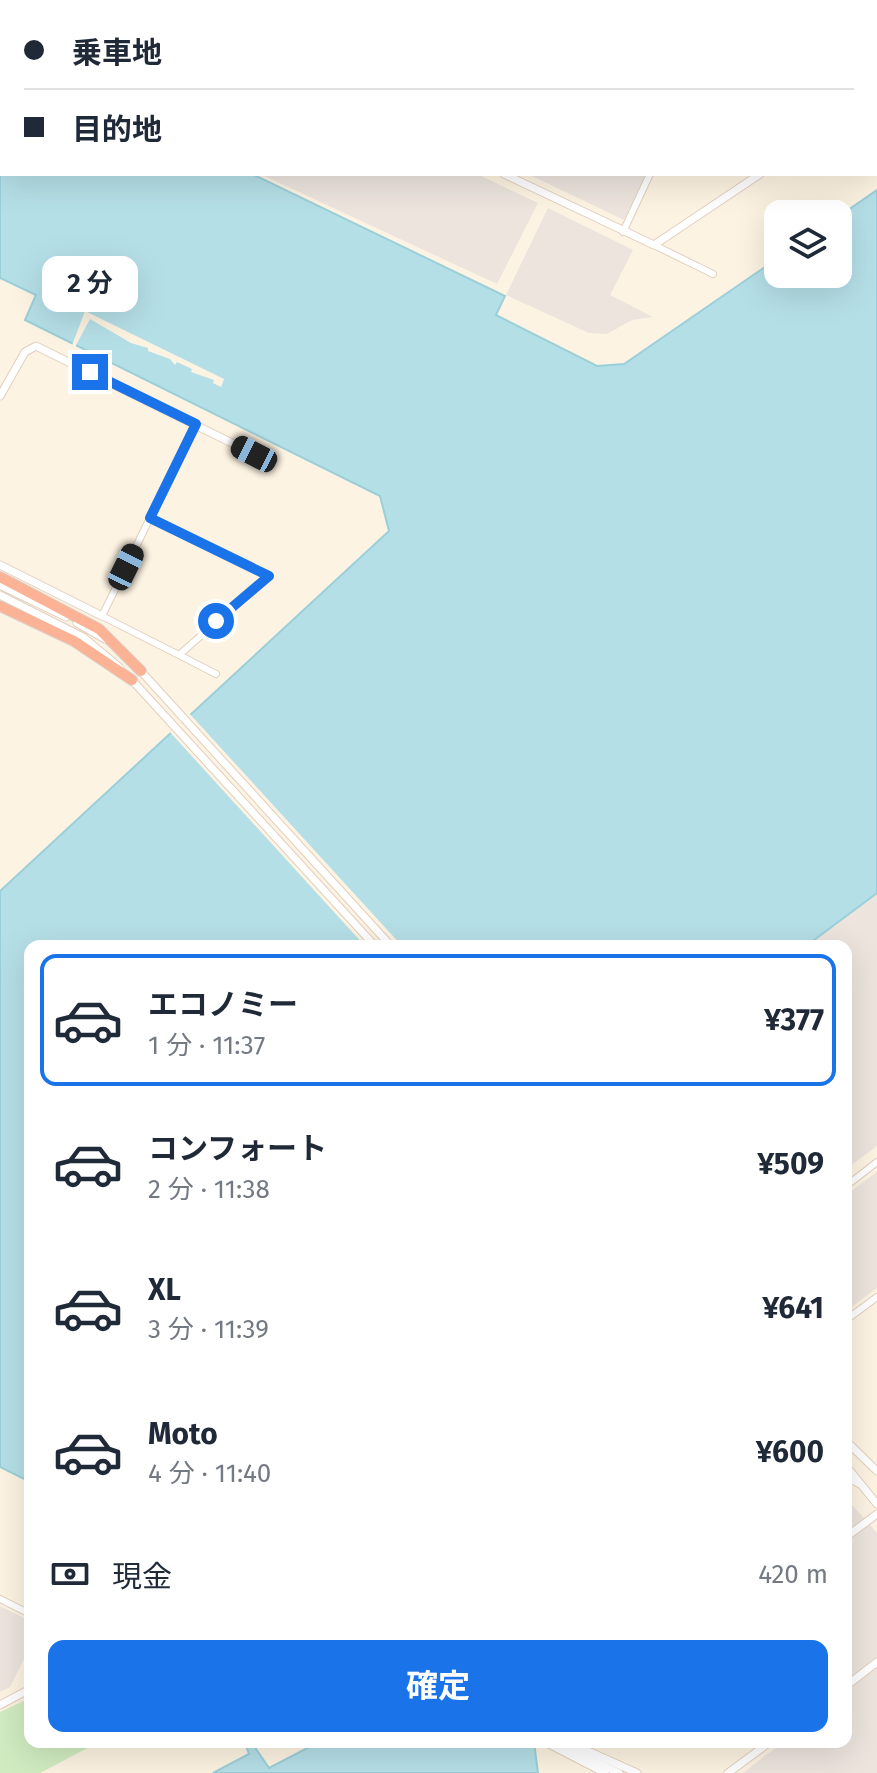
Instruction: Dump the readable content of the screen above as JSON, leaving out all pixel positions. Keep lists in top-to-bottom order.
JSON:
{
  "page": {
    "banner": ["乗車地", "目的地"],
    "bubble": "2 分",
    "list": [
      {
        "name": "エコノミー",
        "note": "1 分 · 11:37",
        "value": "¥377"
      },
      {
        "name": "コンフォート",
        "note": "2 分 · 11:38",
        "value": "¥509"
      },
      {
        "name": "XL",
        "note": "3 分 · 11:39",
        "value": "¥641"
      },
      {
        "name": "Moto",
        "note": "4 分 · 11:40",
        "value": "¥600"
      }
    ],
    "pay": ["現金", "420 m"],
    "buttons": "確定"
  }
}
